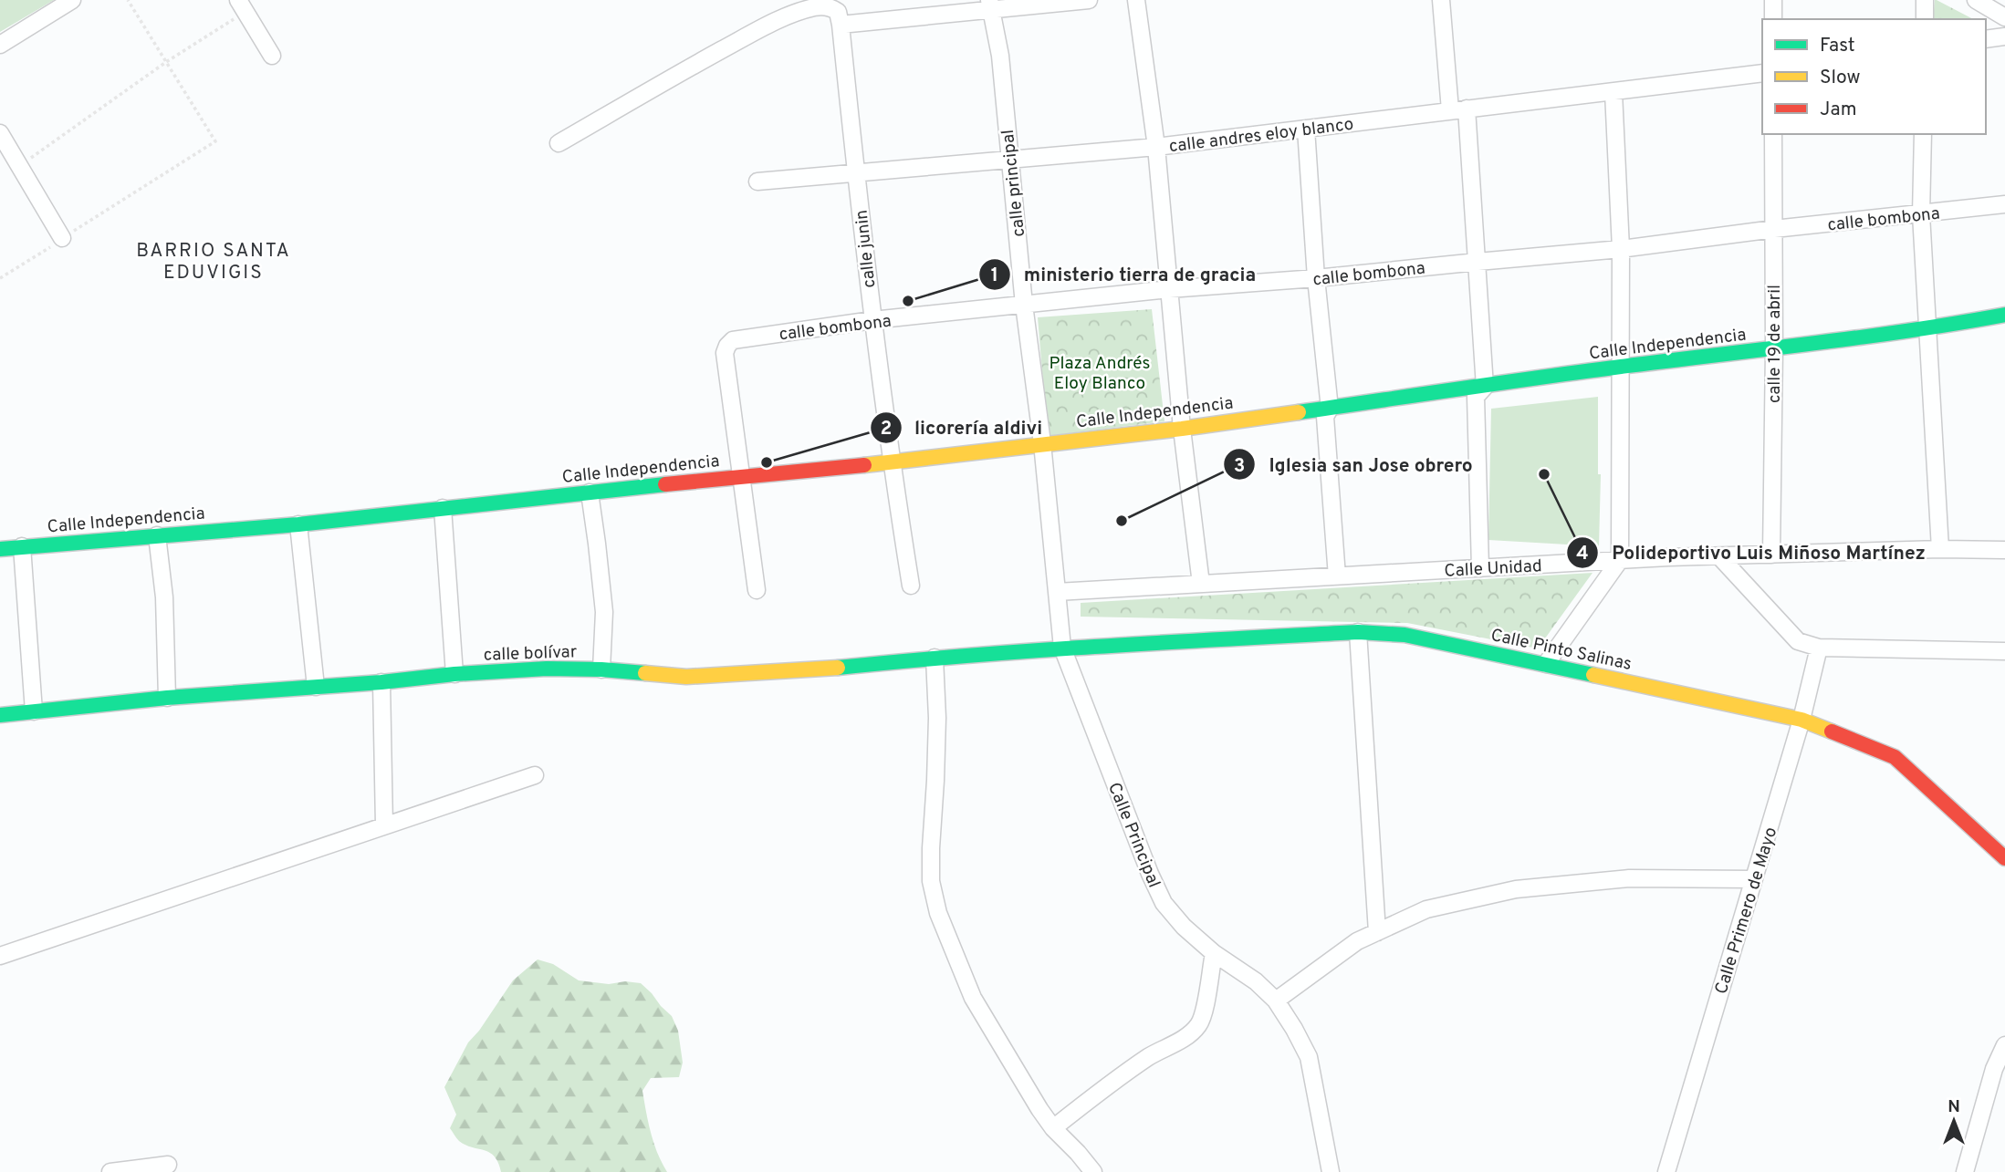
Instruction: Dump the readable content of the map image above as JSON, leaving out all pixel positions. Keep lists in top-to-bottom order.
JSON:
{
  "streets": {
    "street": [
      "calle andres eloy blanco",
      "calle principal",
      "calle bombona",
      "calle junin",
      "Calle Independencia",
      "calle 19 de abril",
      "Calle Unidad",
      "Calle Pinto Salinas",
      "calle bolívar",
      "Calle Principal",
      "Calle Primero de Mayo"
    ]
  },
  "crossings": [
    ["calle andres eloy blanco", "calle principal"],
    ["calle andres eloy blanco", "calle junin"],
    ["calle principal", "calle bombona"],
    ["calle principal", "Calle Independencia"],
    ["calle principal", "Calle Principal"],
    ["calle bombona", "calle junin"],
    ["calle bombona", "Calle Independencia"],
    ["calle bombona", "calle 19 de abril"],
    ["calle junin", "Calle Independencia"],
    ["Calle Independencia", "calle 19 de abril"],
    ["Calle Independencia", "Calle Principal"],
    ["calle 19 de abril", "Calle Unidad"],
    ["Calle Unidad", "Calle Principal"],
    ["Calle Pinto Salinas", "calle bolívar"],
    ["Calle Pinto Salinas", "Calle Principal"],
    ["Calle Pinto Salinas", "Calle Primero de Mayo"],
    ["calle bolívar", "Calle Principal"]
  ],
  "districts": ["BARRIO SANTA EDUVIGIS"],
  "parks": ["Plaza Andrés Eloy Blanco"],
  "places": [
    "ministerio tierra de gracia",
    "licorería aldivi",
    "Polideportivo Luis Miñoso Martínez",
    "Iglesia san Jose obrero"
  ],
  "legend": ["Fast", "Slow", "Jam"],
  "north": "top"
}
